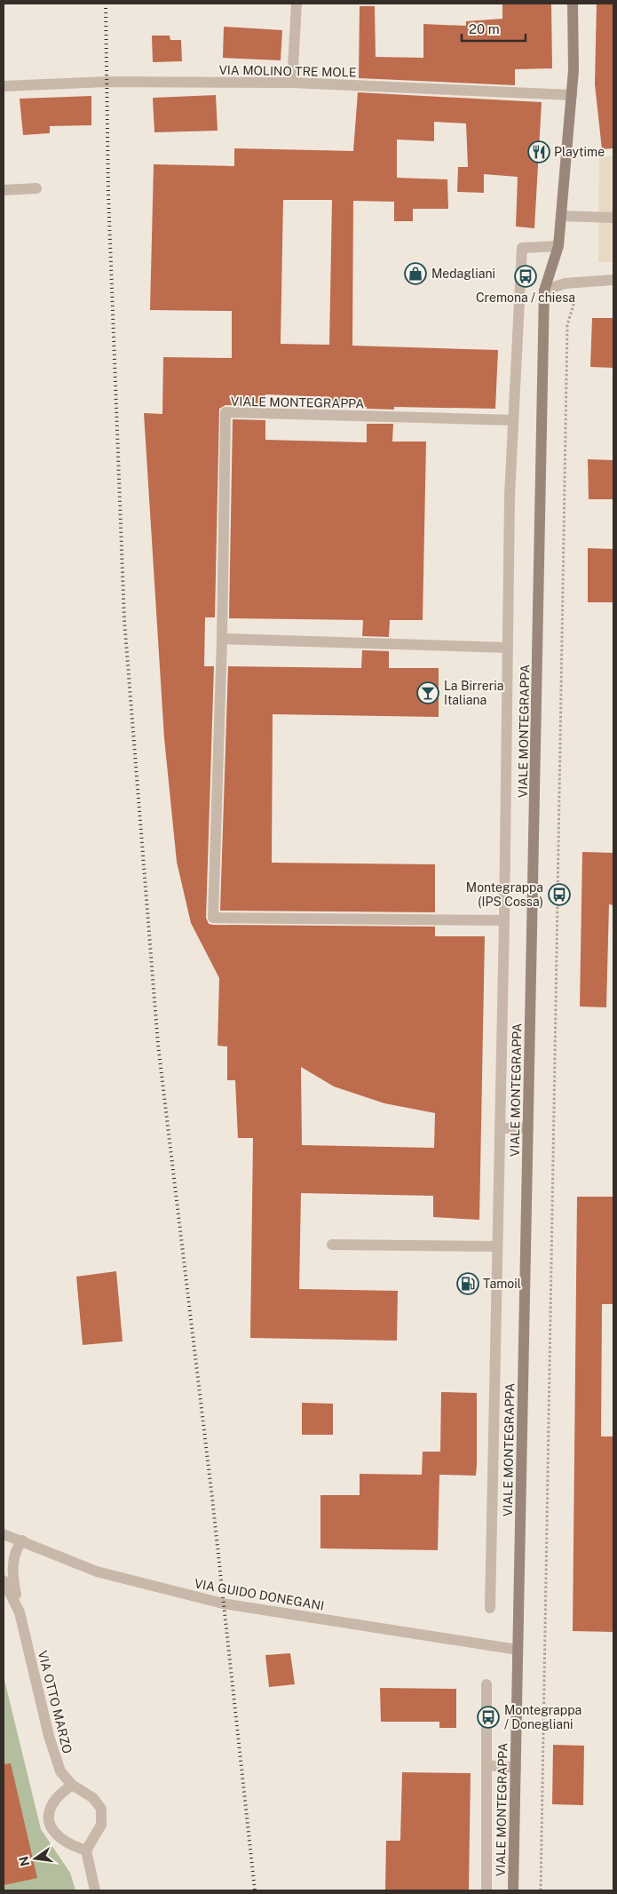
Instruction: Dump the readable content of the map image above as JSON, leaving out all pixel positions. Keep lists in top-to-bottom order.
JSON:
{
  "streets": {
    "main road": ["VIALE MONTEGRAPPA"],
    "street": ["VIA MOLINO TRE MOLE", "VIA GUIDO DONEGANI", "VIA OTTO MARZO"]
  },
  "crossings": [
    ["VIA MOLINO TRE MOLE", "VIALE MONTEGRAPPA"],
    ["VIALE MONTEGRAPPA", "VIA GUIDO DONEGANI"]
  ],
  "places": {
    "restaurant": ["Playtime"],
    "shop": ["Medagliani"],
    "bus stop": ["Cremona / chiesa", "Montegrappa (IPS Cossa)", "Montegrappa / Donegliani"],
    "bar": ["La Birreria Italiana"],
    "fuel station": ["Tamoil"]
  },
  "scale_bar": "20 m",
  "north": "left"
}
